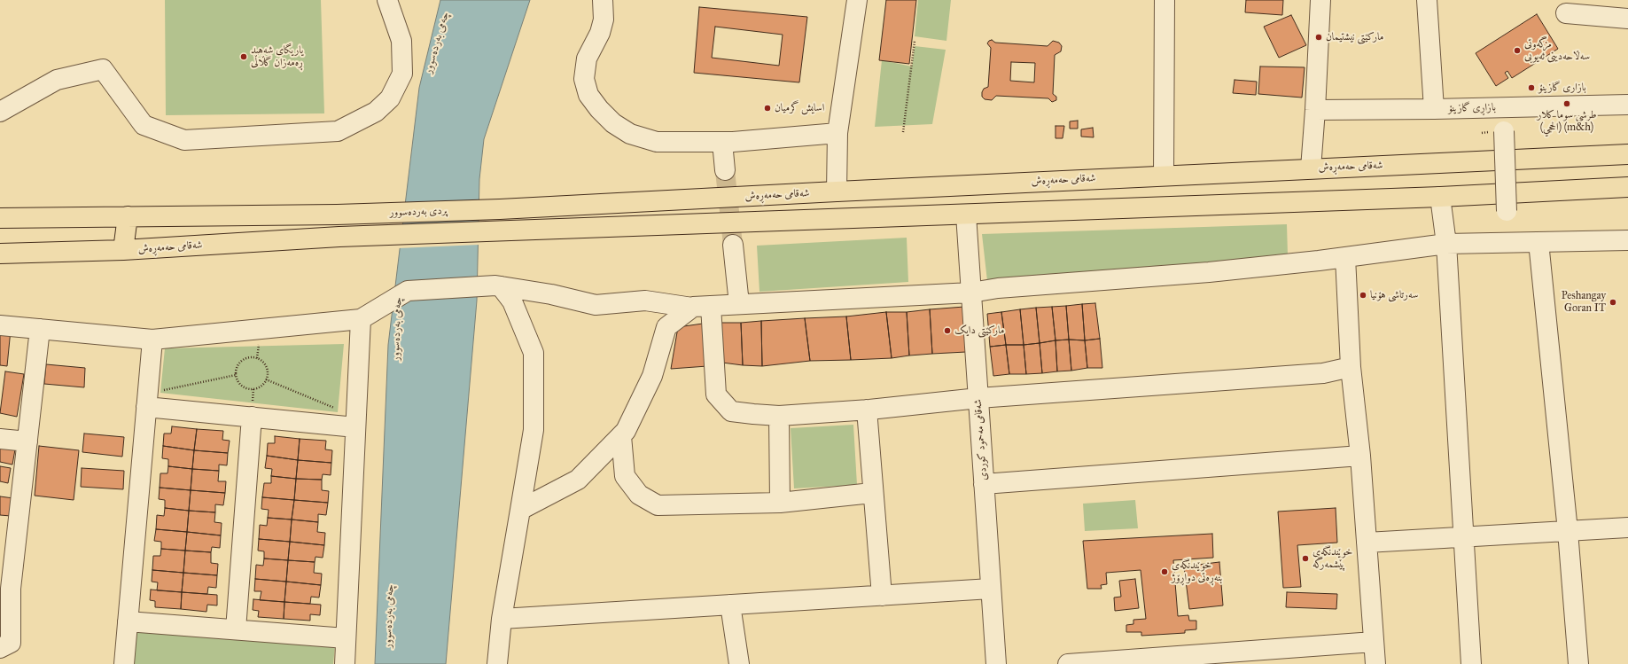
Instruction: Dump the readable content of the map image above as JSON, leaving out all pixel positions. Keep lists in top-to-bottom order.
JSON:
{
  "streets": {
    "highway": ["شەقامی حەمەڕەش", "پردی بەردەسوور"],
    "street": ["بازاڕی گازینۆ", "شەقامی مەحمود کوردی"]
  },
  "crossings": [
    ["شەقامی حەمەڕەش", "پردی بەردەسوور"]
  ],
  "water": ["چەمی بەردەسوور"],
  "places": [
    "مارکێتی نیشتیمان",
    "مزگەوتی سەڵاحەدینی ئەیوبی",
    "یاریگای شەهید ڕەمەزان گڵاڵی",
    "بازاری گازینۆ",
    "طرشي سوما كلار (الحجي) (m&h)",
    "اسايش گرميان",
    "سەرتاشی هۆنیا",
    "Peshangay Goran IT",
    "مارکێتی دایک",
    "خوێندنگەی پێشمەرگە",
    "خوێندنگەی بنەڕەتی دواڕۆژ"
  ]
}
